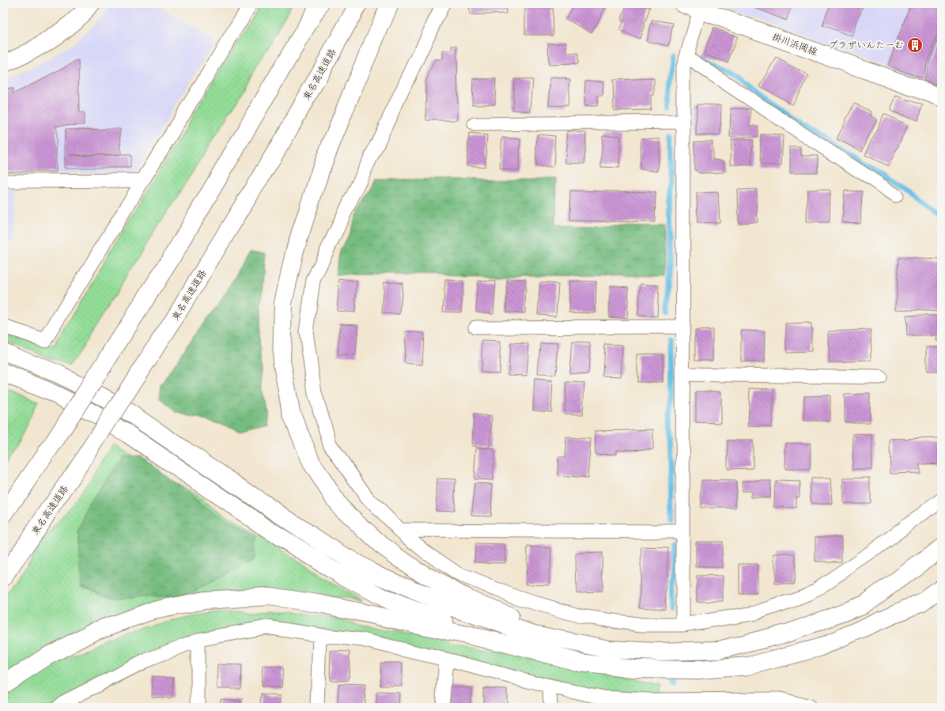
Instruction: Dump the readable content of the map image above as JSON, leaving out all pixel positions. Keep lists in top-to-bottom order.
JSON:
{
  "streets": {
    "main road": ["掛川浜岡線", "東名高速道路"]
  },
  "places": {
    "building": ["プラザいんたーむ"]
  }
}
